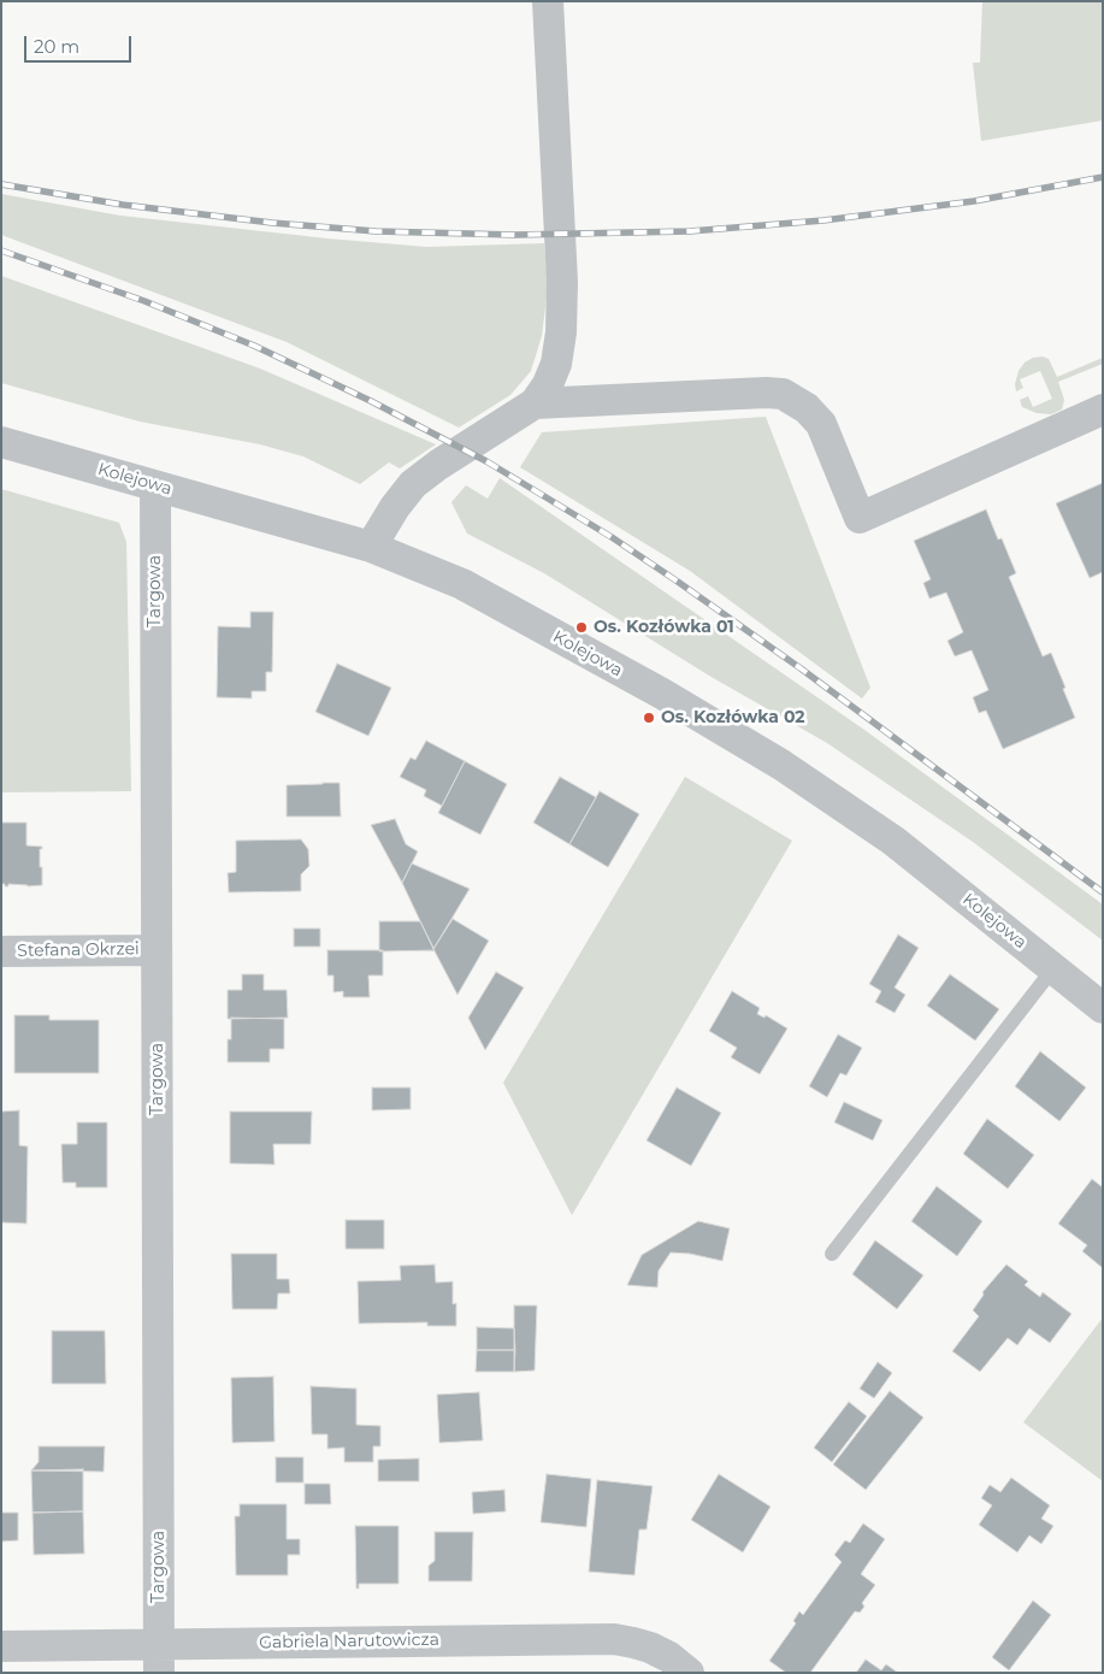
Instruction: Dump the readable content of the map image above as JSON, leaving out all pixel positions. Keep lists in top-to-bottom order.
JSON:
{
  "streets": {
    "street": [
      "Kolejowa",
      "Targowa",
      "Stefana Okrzei",
      "Gabriela Narutowicza"
    ]
  },
  "crossings": [
    ["Kolejowa", "Targowa"],
    ["Targowa", "Stefana Okrzei"],
    ["Targowa", "Gabriela Narutowicza"]
  ],
  "places": ["Os. Kozłówka 01", "Os. Kozłówka 02"],
  "scale_bar": "20 m"
}
